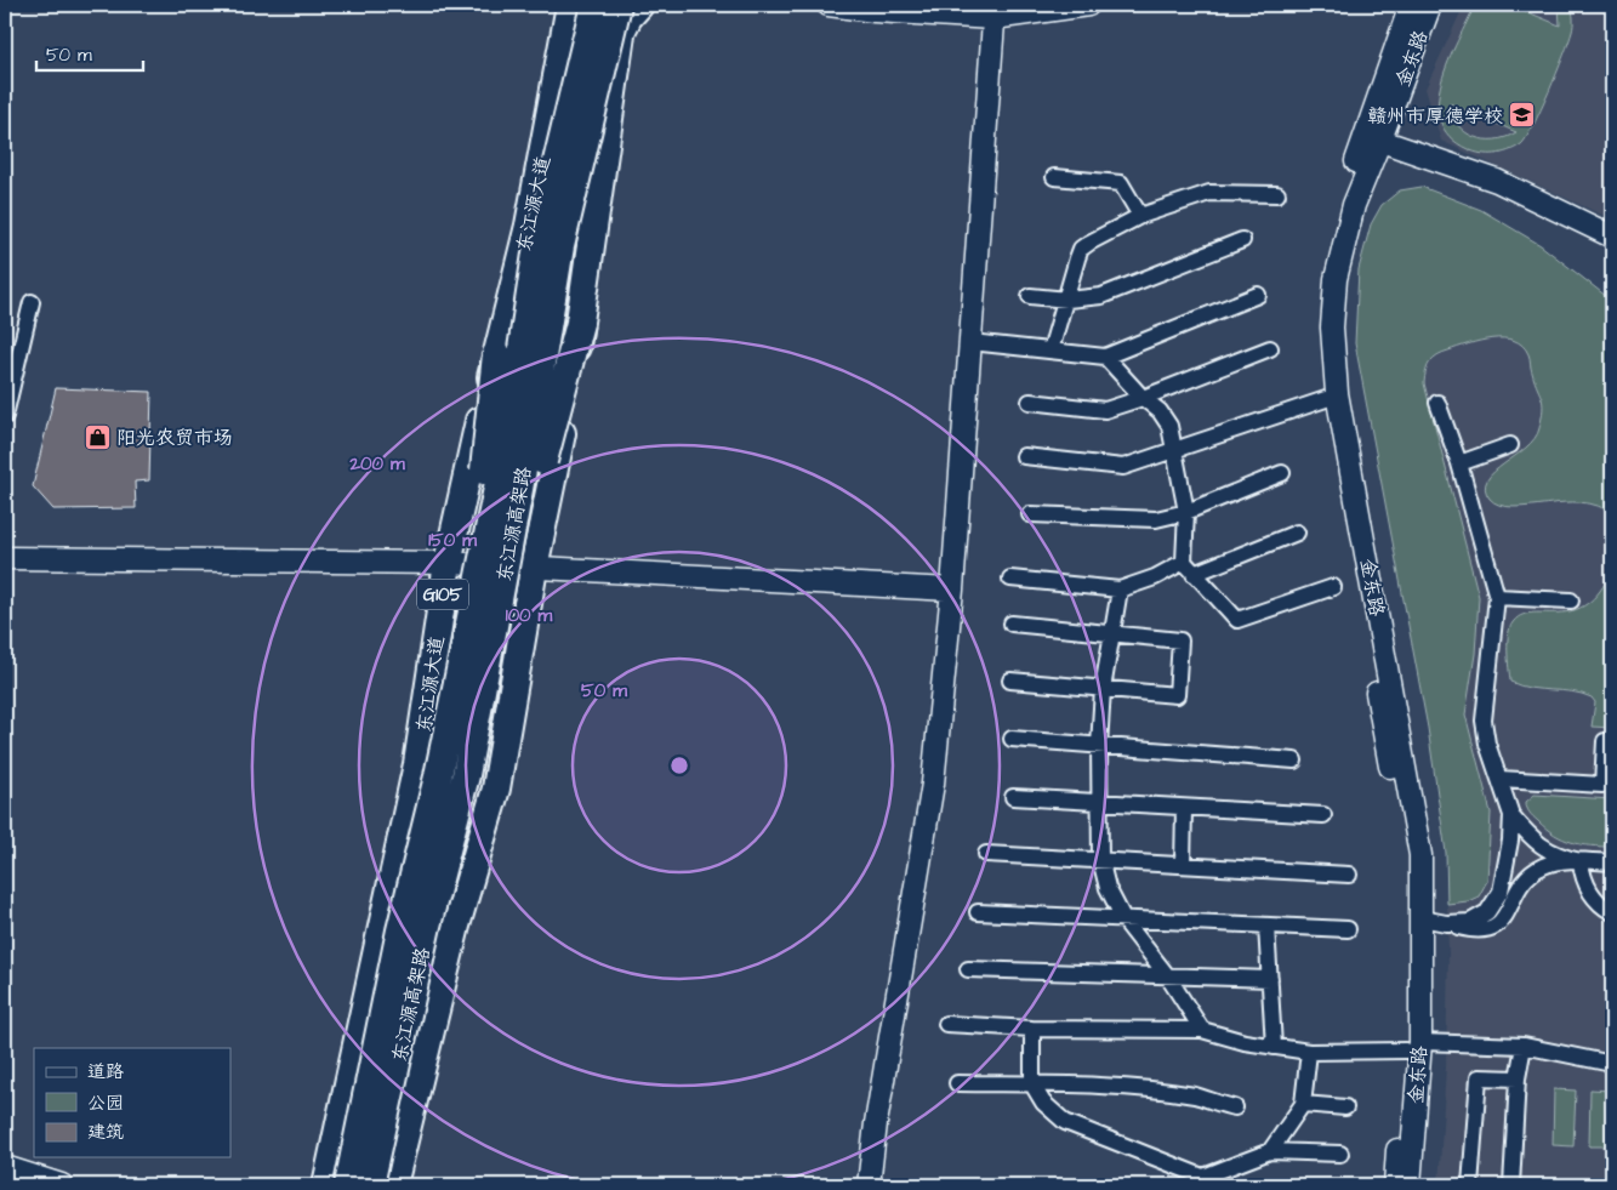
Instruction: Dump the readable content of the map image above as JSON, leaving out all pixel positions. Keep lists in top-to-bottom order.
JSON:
{
  "streets": {
    "highway": ["东江源大道", "东江源高架路", "G105"],
    "street": ["金东路"]
  },
  "places": {
    "school or university": ["赣州市厚德学校"],
    "shop": ["阳光农贸市场"]
  },
  "legend": ["道路", "公园", "建筑"],
  "scale_bar": "50 m",
  "rings": [
    "200 m",
    "150 m",
    "100 m",
    "50 m"
  ]
}
